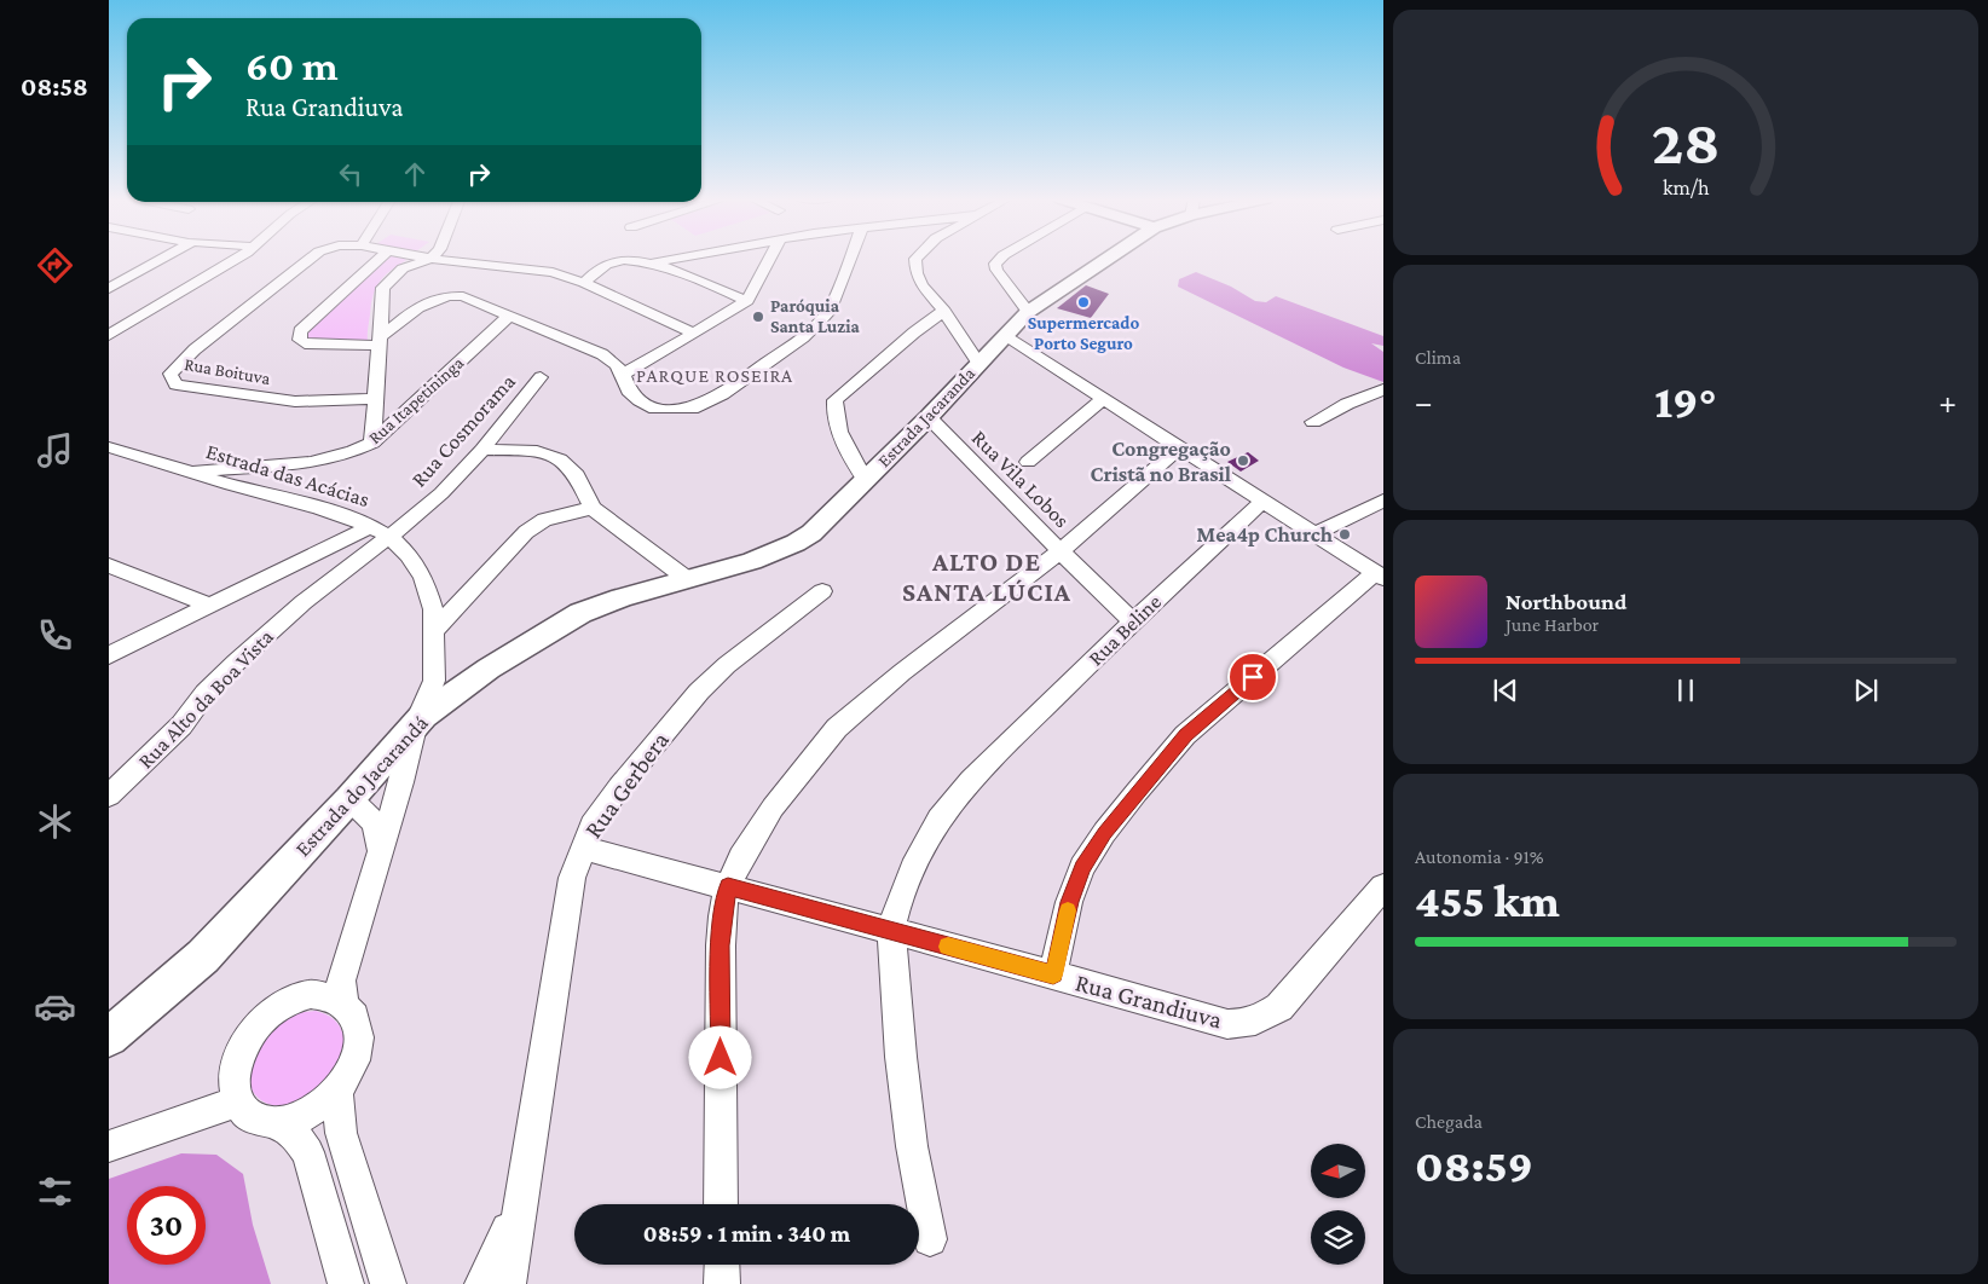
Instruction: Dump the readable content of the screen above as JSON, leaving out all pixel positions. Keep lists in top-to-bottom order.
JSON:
{
  "streets": {
    "main road": ["Estrada Jacaranda", "Estrada do Jacarandá"],
    "street": [
      "Rua Boituva",
      "Rua Itapetininga",
      "Rua Cosmorama",
      "Estrada das Acácias",
      "Rua Vila Lobos",
      "Rua Beline",
      "Rua Alto da Boa Vista",
      "Rua Gerbera",
      "Rua Grandiuva"
    ]
  },
  "crossings": [
    ["Rua Itapetininga", "Estrada das Acácias"],
    ["Estrada Jacaranda", "Rua Vila Lobos"],
    ["Estrada Jacaranda", "Estrada do Jacarandá"],
    ["Rua Cosmorama", "Estrada das Acácias"],
    ["Rua Cosmorama", "Rua Alto da Boa Vista"],
    ["Estrada das Acácias", "Rua Alto da Boa Vista"],
    ["Estrada das Acácias", "Estrada do Jacarandá"],
    ["Rua Vila Lobos", "Rua Beline"],
    ["Rua Beline", "Rua Grandiuva"],
    ["Rua Gerbera", "Rua Grandiuva"]
  ],
  "districts": ["PARQUE ROSEIRA", "ALTO DE SANTA LÚCIA"],
  "places": [
    "Supermercado Porto Seguro",
    "Paróquia Santa Luzia",
    "Congregação Cristã no Brasil",
    "Mea4p Church"
  ],
  "north": "left",
  "page": {
    "tabs": "08:58",
    "turn": ["60 m", "Rua Grandiuva"],
    "tile": [
      "Clima",
      ["Autonomia · 91%", "455 km"],
      ["Chegada", "08:59"]
    ],
    "heat": ["−", "19°", "+"],
    "song": ["Northbound", "June Harbor"],
    "limit": "30",
    "trip": "08:59 · 1 min · 340 m",
    "gauge": ["28", "km/h"]
  }
}
